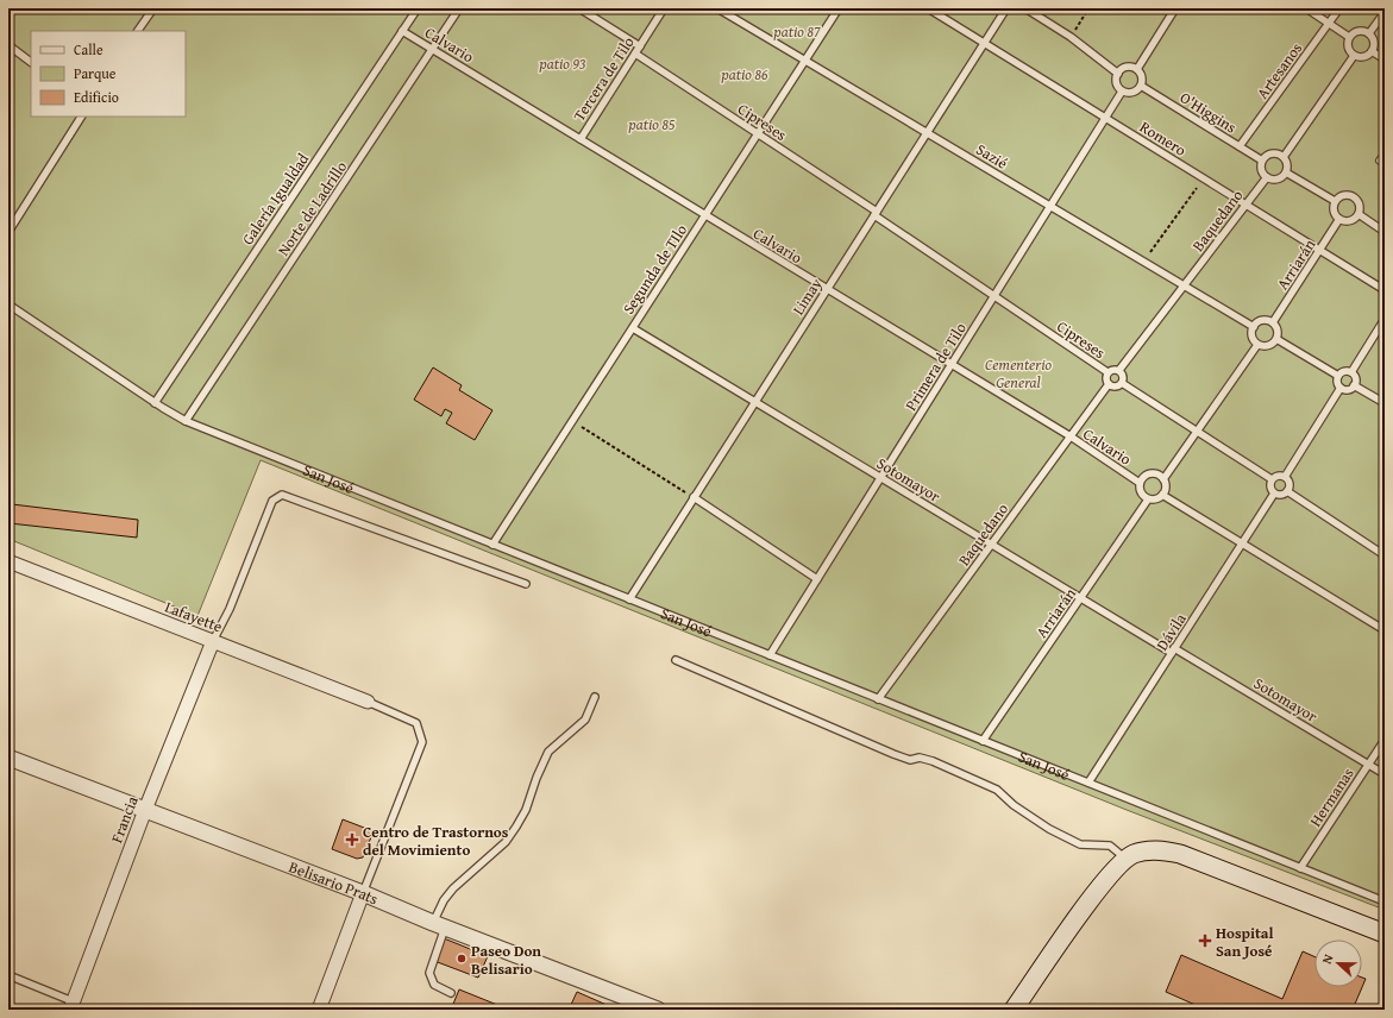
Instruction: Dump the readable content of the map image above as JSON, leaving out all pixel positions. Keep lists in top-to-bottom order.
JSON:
{
  "streets": {
    "street": ["Lafayette", "Francia", "Belisario Prats"],
    "lane": [
      "Calvario",
      "Artesanos",
      "Tercera de Tilo",
      "O'Higgins",
      "Cipreses",
      "Romero",
      "Sazié",
      "Galería Igualdad",
      "Norte de Ladrillo",
      "Baquedano",
      "Arriarán",
      "Segunda de TIlo",
      "Limay",
      "Primera de Tilo",
      "San José",
      "Sotomayor",
      "Dávila",
      "Hermanas"
    ]
  },
  "crossings": [
    ["Calvario", "Tercera de Tilo"],
    ["Calvario", "Galería Igualdad"],
    ["Calvario", "Norte de Ladrillo"],
    ["Calvario", "Baquedano"],
    ["Calvario", "Arriarán"],
    ["Calvario", "Segunda de TIlo"],
    ["Calvario", "Limay"],
    ["Calvario", "Primera de Tilo"],
    ["Artesanos", "O'Higgins"],
    ["Tercera de Tilo", "Cipreses"],
    ["O'Higgins", "Baquedano"],
    ["O'Higgins", "Primera de Tilo"],
    ["Cipreses", "Baquedano"],
    ["Cipreses", "Segunda de TIlo"],
    ["Cipreses", "Limay"],
    ["Cipreses", "Primera de Tilo"],
    ["Romero", "Baquedano"],
    ["Romero", "Arriarán"],
    ["Romero", "Limay"],
    ["Romero", "Primera de Tilo"],
    ["Sazié", "Baquedano"],
    ["Sazié", "Arriarán"],
    ["Sazié", "Segunda de TIlo"],
    ["Sazié", "Limay"],
    ["Sazié", "Primera de Tilo"],
    ["Galería Igualdad", "San José"],
    ["Norte de Ladrillo", "San José"],
    ["Baquedano", "San José"],
    ["Baquedano", "Sotomayor"],
    ["Arriarán", "San José"],
    ["Arriarán", "Sotomayor"],
    ["Segunda de TIlo", "San José"],
    ["Segunda de TIlo", "Sotomayor"],
    ["Limay", "San José"],
    ["Limay", "Sotomayor"],
    ["Primera de Tilo", "San José"],
    ["Primera de Tilo", "Sotomayor"],
    ["San José", "Dávila"],
    ["San José", "Hermanas"],
    ["Sotomayor", "Dávila"],
    ["Sotomayor", "Hermanas"],
    ["Lafayette", "Francia"],
    ["Francia", "Belisario Prats"]
  ],
  "parks": [
    "patio 87",
    "patio 93",
    "patio 86",
    "patio 85",
    "Cementerio General"
  ],
  "places": {
    "health": ["Centro de Trastornos del Movimiento", "Hospital San José"],
    "other": ["Paseo Don Belisario"]
  },
  "legend": ["Calle", "Parque", "Edificio"],
  "north": "left"
}
